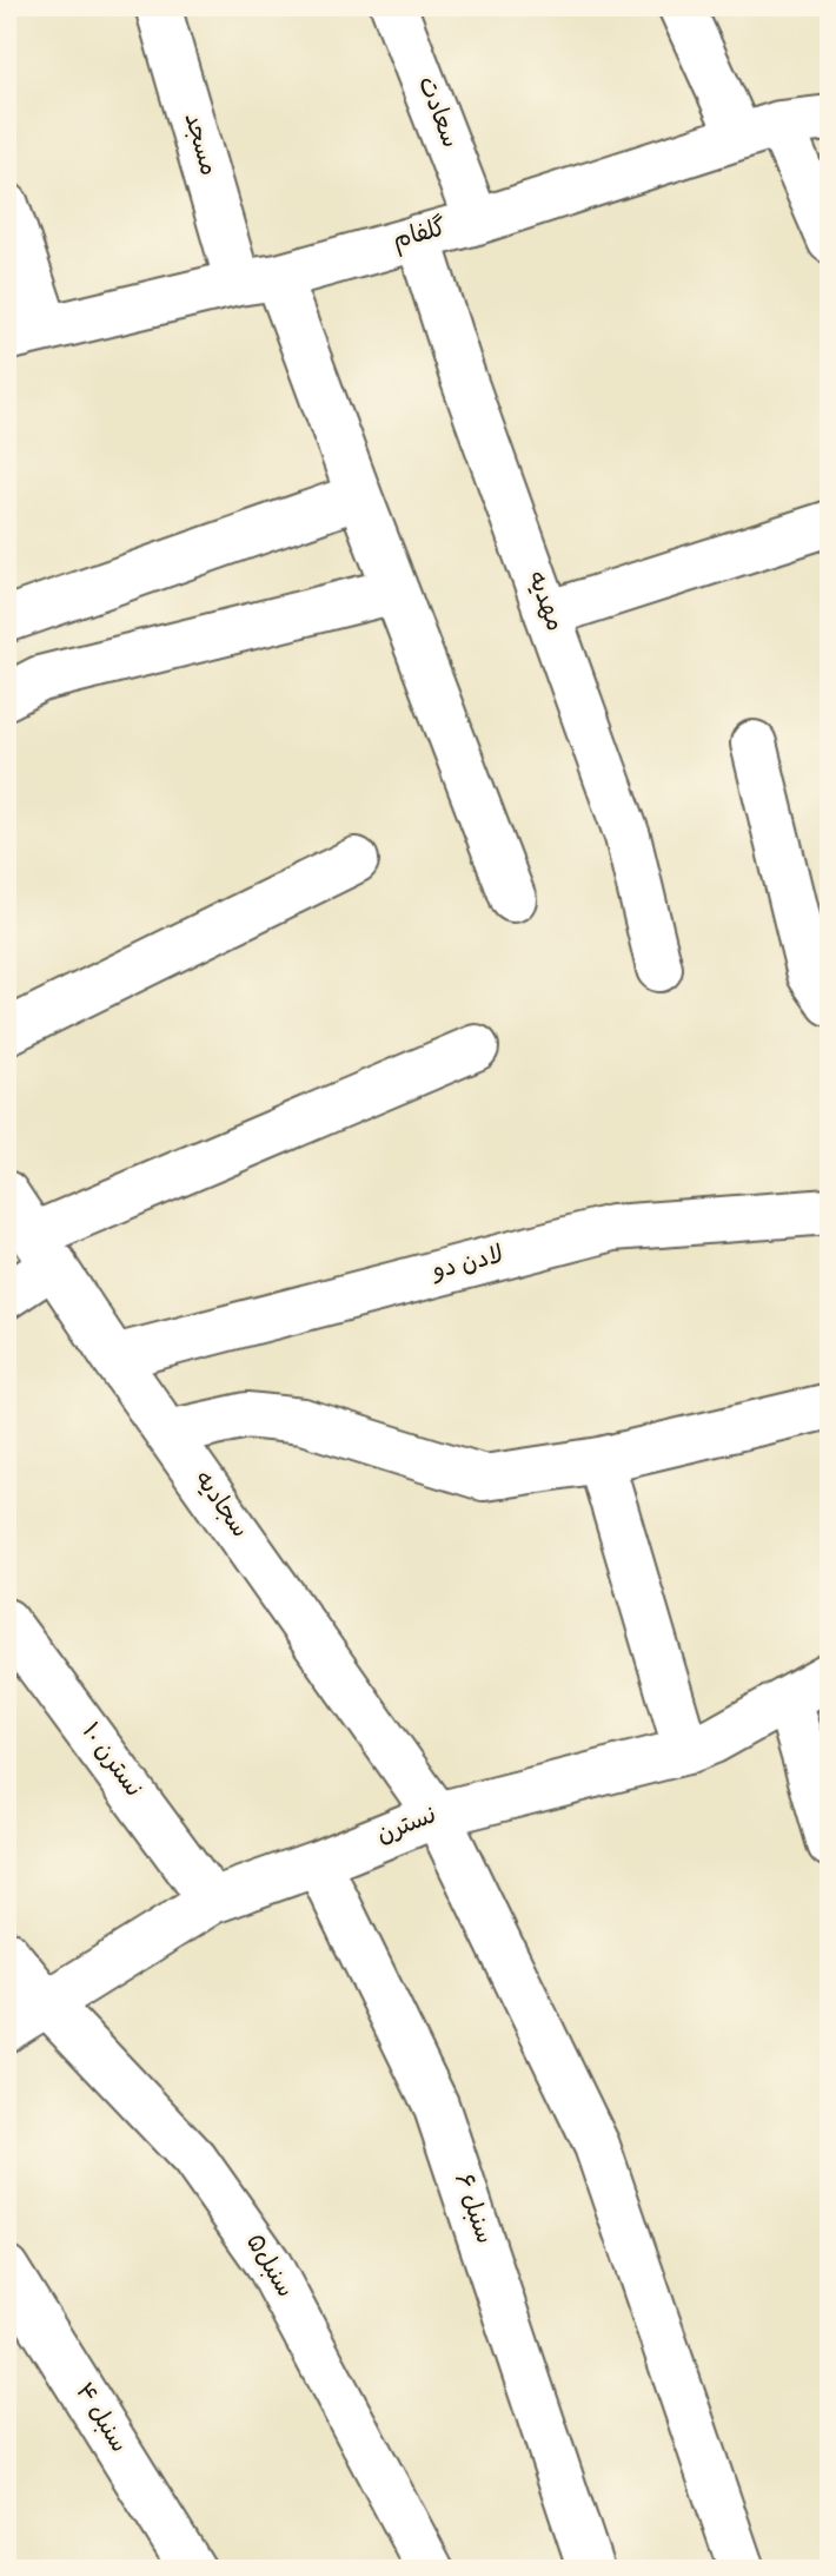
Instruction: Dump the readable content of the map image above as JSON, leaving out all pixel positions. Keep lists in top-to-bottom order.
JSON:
{
  "streets": {
    "street": [
      "سعادت",
      "مسجد",
      "گلفام",
      "مهدیه",
      "لادن دو",
      "سجادیه",
      "نسترن ۱۰",
      "نسترن",
      "سنبل ۶",
      "سنبل۵",
      "سنبل ۴"
    ]
  },
  "crossings": [
    ["سعادت", "گلفام"],
    ["مسجد", "گلفام"],
    ["گلفام", "مهدیه"],
    ["لادن دو", "سجادیه"],
    ["سجادیه", "نسترن"],
    ["نسترن ۱۰", "نسترن"],
    ["نسترن", "سنبل ۶"],
    ["نسترن", "سنبل۵"]
  ]
}
